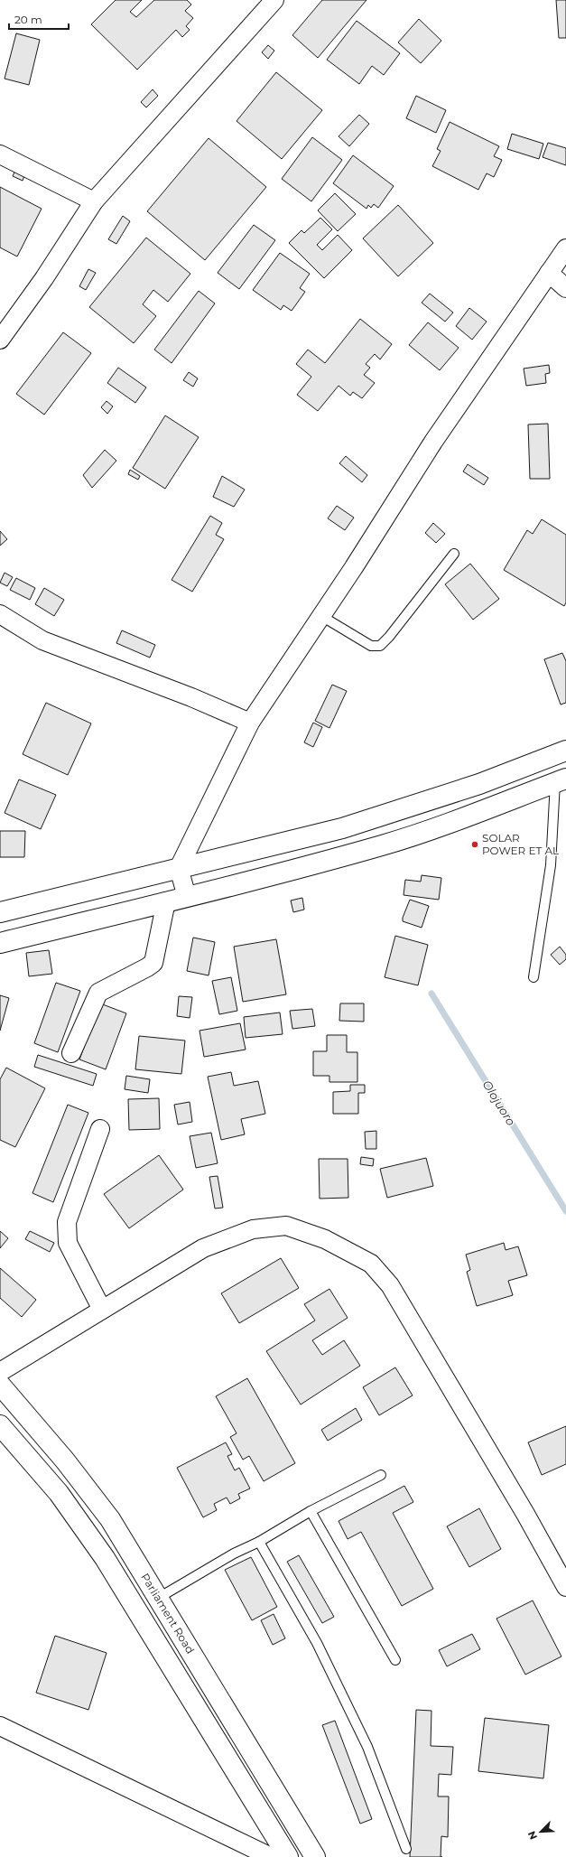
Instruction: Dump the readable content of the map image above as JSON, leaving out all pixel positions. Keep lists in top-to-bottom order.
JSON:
{
  "streets": {
    "main road": ["Parliament Road"]
  },
  "water": ["Olojuoro"],
  "places": ["SOLAR POWER ET AL"],
  "scale_bar": "20 m",
  "north": "bottom left"
}
